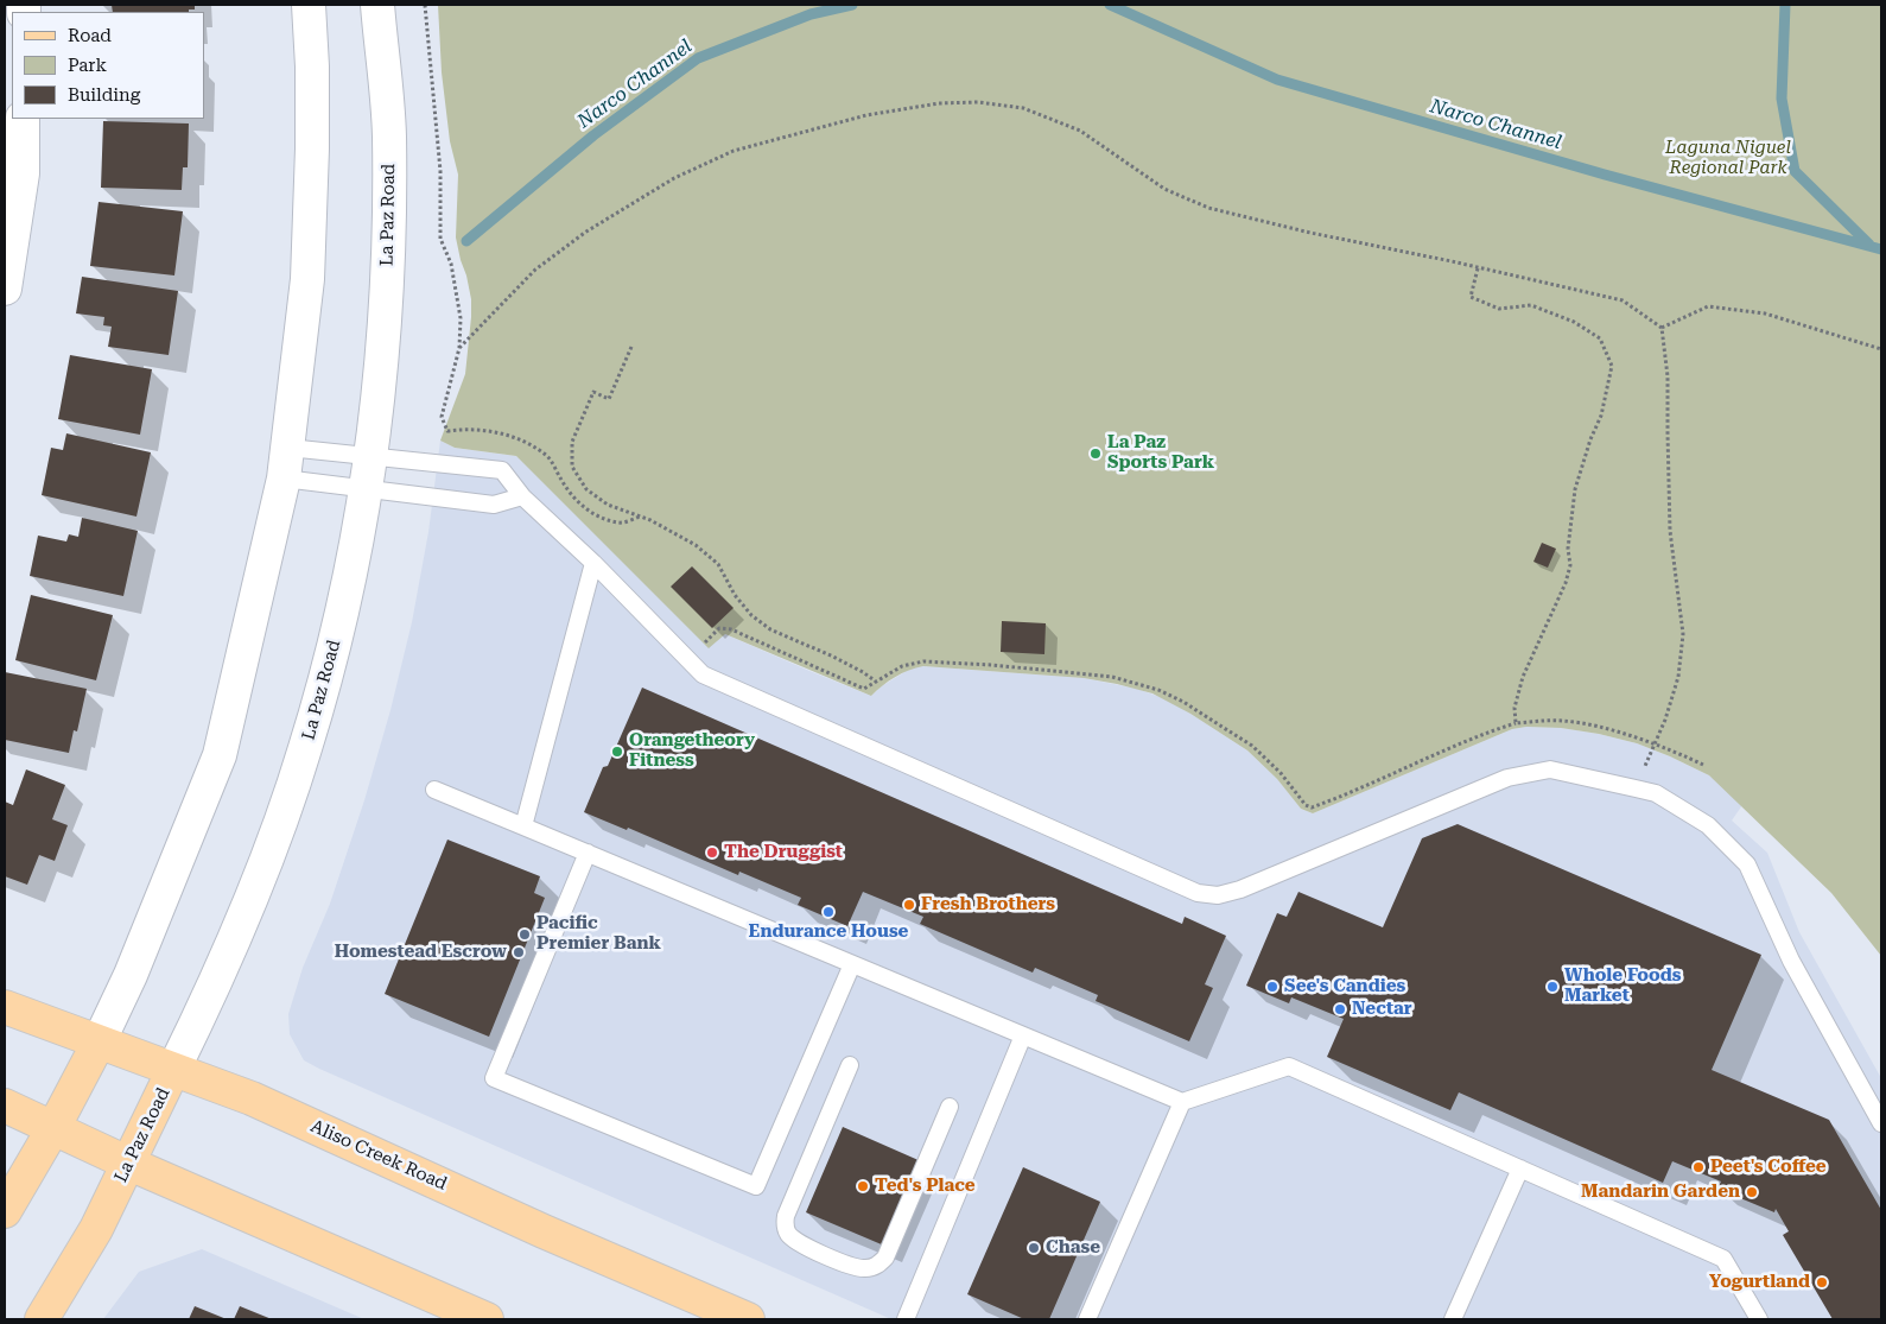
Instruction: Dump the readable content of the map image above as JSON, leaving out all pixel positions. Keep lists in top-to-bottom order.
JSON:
{
  "streets": {
    "main road": ["La Paz Road", "Aliso Creek Road"]
  },
  "crossings": [
    ["La Paz Road", "Aliso Creek Road"]
  ],
  "water": ["Narco Channel"],
  "parks": ["Laguna Niguel Regional Park"],
  "places": [
    "La Paz Sports Park",
    "Orangetheory Fitness",
    "The Druggist",
    "Fresh Brothers",
    "Endurance House",
    "Pacific Premier Bank",
    "Homestead Escrow",
    "See's Candies",
    "Whole Foods Market",
    "Nectar",
    "Peet's Coffee",
    "Ted's Place",
    "Mandarin Garden",
    "Chase",
    "Yogurtland"
  ],
  "legend": ["Road", "Park", "Building"]
}
